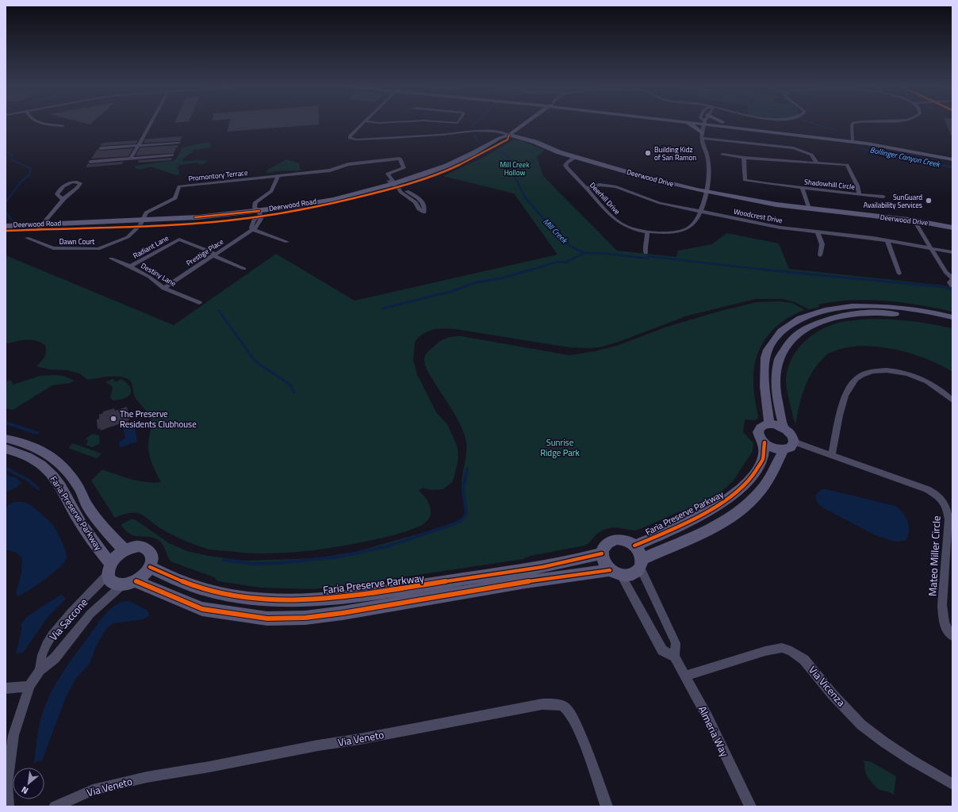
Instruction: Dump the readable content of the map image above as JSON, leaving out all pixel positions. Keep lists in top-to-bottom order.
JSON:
{
  "streets": {
    "street": [
      "Promontory Terrace",
      "Deerwood Drive",
      "Shadowhill Circle",
      "Deerhill Drive",
      "Deerwood Road",
      "Woodcrest Drive",
      "Dawn Court",
      "Radiant Lane",
      "Prestige Place",
      "Destiny Lane",
      "Faria Preserve Parkway",
      "Mateo Miller Circle",
      "Via Saccone",
      "Via Vicenza",
      "Almeria Way",
      "Via Veneto"
    ]
  },
  "crossings": [
    ["Promontory Terrace", "Deerwood Road"],
    ["Promontory Terrace", "Dawn Court"],
    ["Deerwood Drive", "Deerhill Drive"],
    ["Deerwood Drive", "Deerwood Road"],
    ["Deerhill Drive", "Woodcrest Drive"],
    ["Deerwood Road", "Dawn Court"],
    ["Deerwood Road", "Prestige Place"],
    ["Radiant Lane", "Prestige Place"],
    ["Radiant Lane", "Destiny Lane"],
    ["Prestige Place", "Destiny Lane"],
    ["Faria Preserve Parkway", "Mateo Miller Circle"],
    ["Faria Preserve Parkway", "Via Saccone"],
    ["Faria Preserve Parkway", "Almeria Way"],
    ["Via Vicenza", "Almeria Way"]
  ],
  "water": ["Bollinger Canyon Creek", "Mill Creek"],
  "parks": ["Mill Creek Hollow", "Sunrise Ridge Park"],
  "places": ["Building Kidz of San Ramon", "SunGuard Availability Services", "The Preserve Residents Clubhouse"],
  "north": "bottom left"
}
